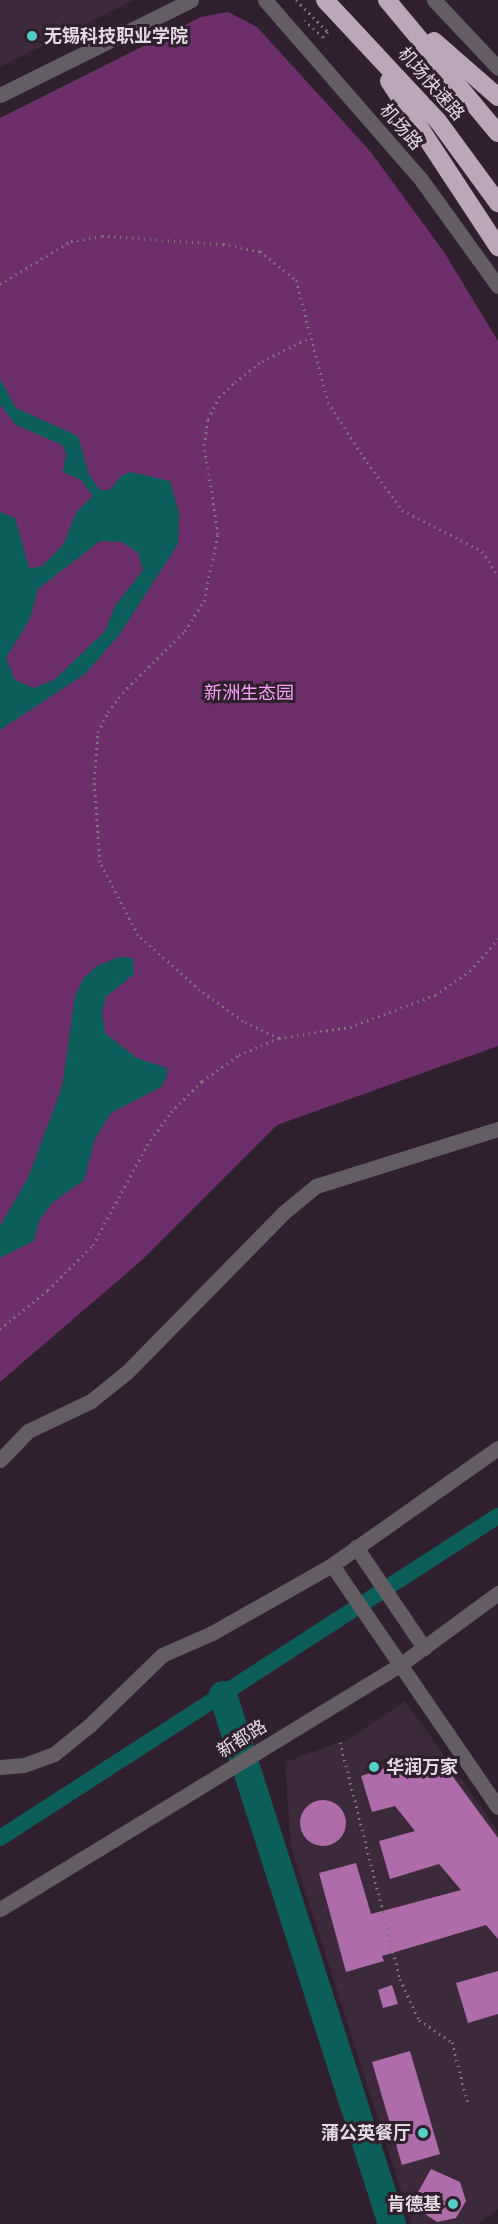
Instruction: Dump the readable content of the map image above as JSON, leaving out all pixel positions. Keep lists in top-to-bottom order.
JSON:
{
  "streets": {
    "highway": ["机场快速路"],
    "street": ["机场路", "新都路"]
  },
  "parks": ["新洲生态园"],
  "places": [
    "无锡科技职业学院",
    "华润万家",
    "蒲公英餐厅",
    "肯德基"
  ]
}
